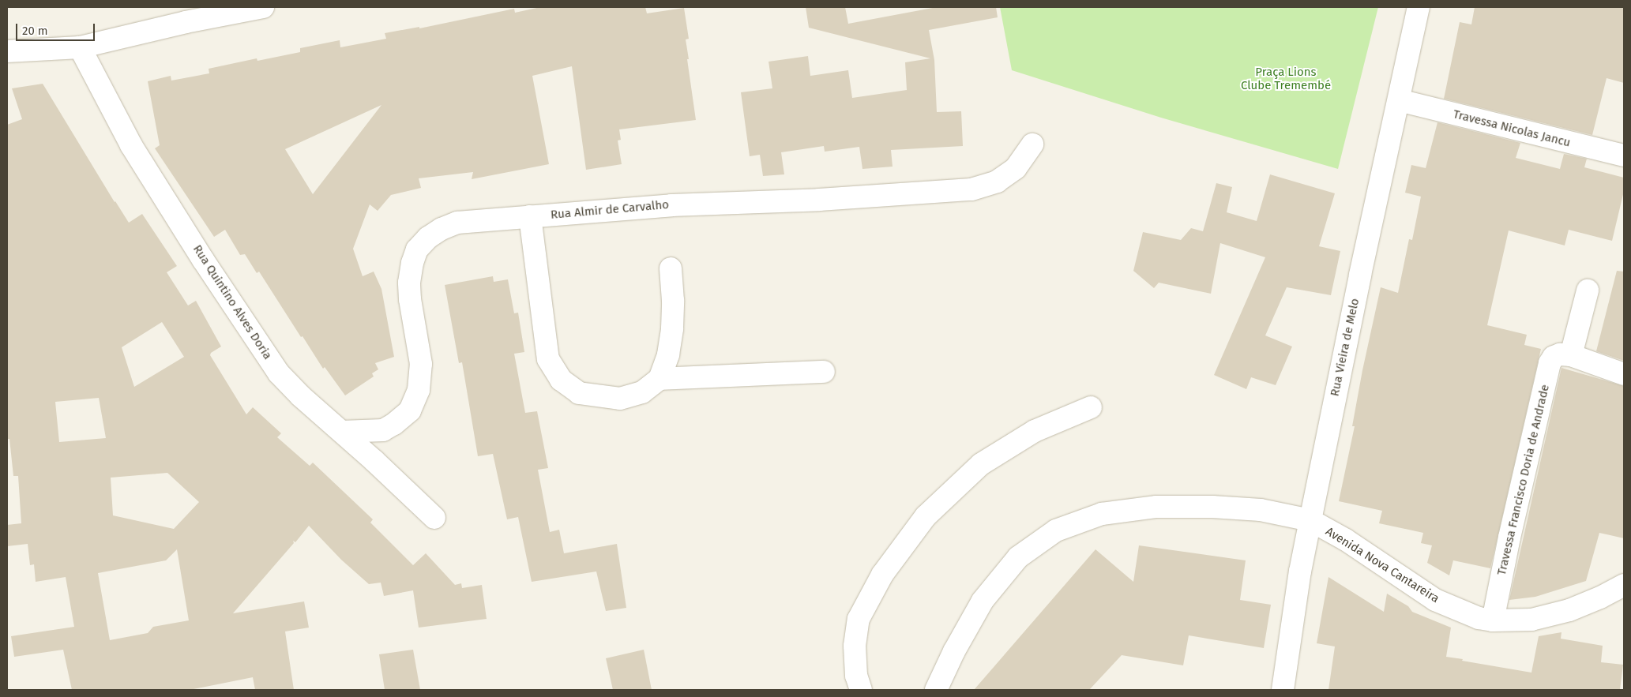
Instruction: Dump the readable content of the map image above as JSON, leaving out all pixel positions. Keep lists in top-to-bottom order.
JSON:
{
  "streets": {
    "street": [
      "Travessa Nicolas Jancu",
      "Rua Almir de Carvalho",
      "Rua Quintino Alves Doria",
      "Rua Vieira de Melo",
      "Travessa Francisco Doria de Andrade",
      "Avenida Nova Cantareira"
    ]
  },
  "crossings": [
    ["Travessa Nicolas Jancu", "Rua Vieira de Melo"],
    ["Rua Almir de Carvalho", "Rua Quintino Alves Doria"],
    ["Rua Vieira de Melo", "Avenida Nova Cantareira"],
    ["Travessa Francisco Doria de Andrade", "Avenida Nova Cantareira"]
  ],
  "parks": ["Praça Lions Clube Tremembé"],
  "scale_bar": "20 m"
}
